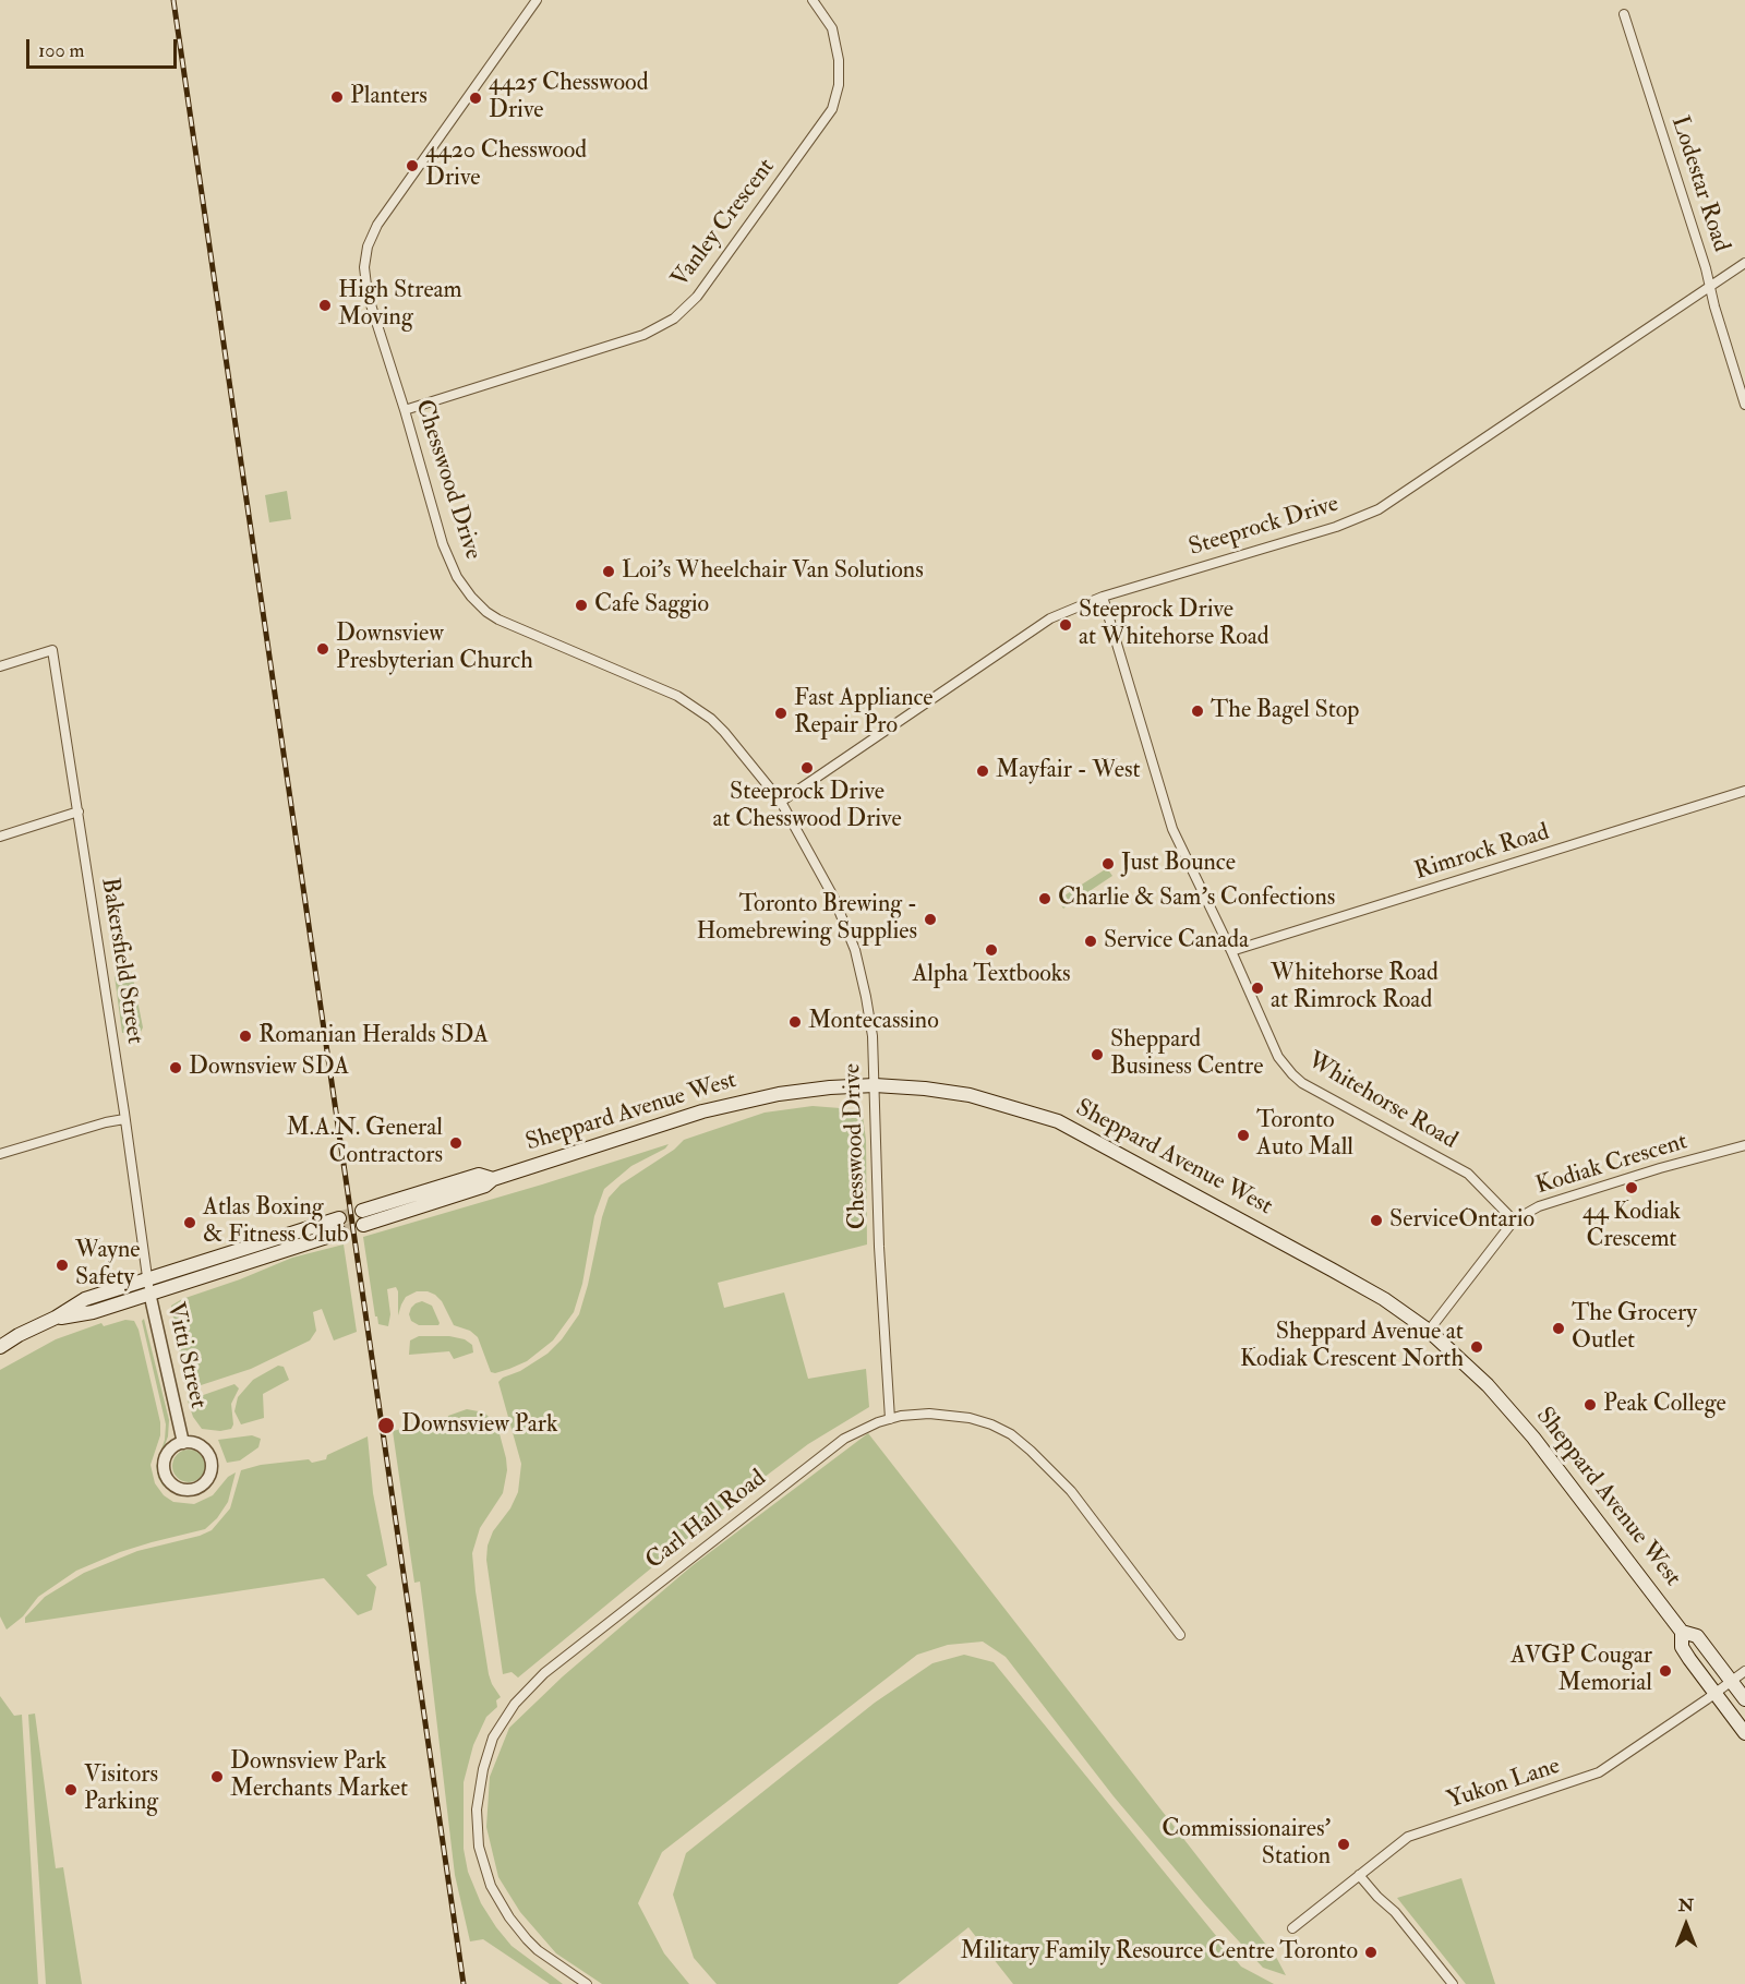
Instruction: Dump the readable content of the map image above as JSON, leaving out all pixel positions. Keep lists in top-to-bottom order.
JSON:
{
  "streets": {
    "main road": ["Sheppard Avenue West"],
    "street": [
      "Lodestar Road",
      "Vanley Crescent",
      "Chesswood Drive",
      "Steeprock Drive",
      "Rimrock Road",
      "Bakersfield Street",
      "Whitehorse Road",
      "Kodiak Crescent",
      "Vitti Street",
      "Carl Hall Road",
      "Yukon Lane"
    ]
  },
  "crossings": [
    ["Lodestar Road", "Steeprock Drive"],
    ["Vanley Crescent", "Chesswood Drive"],
    ["Chesswood Drive", "Steeprock Drive"],
    ["Chesswood Drive", "Sheppard Avenue West"],
    ["Chesswood Drive", "Carl Hall Road"],
    ["Steeprock Drive", "Whitehorse Road"],
    ["Rimrock Road", "Whitehorse Road"],
    ["Bakersfield Street", "Vitti Street"],
    ["Whitehorse Road", "Kodiak Crescent"],
    ["Sheppard Avenue West", "Kodiak Crescent"],
    ["Sheppard Avenue West", "Yukon Lane"]
  ],
  "places": [
    "Planters",
    "4425 Chesswood Drive",
    "4420 Chesswood Drive",
    "High Stream Moving",
    "Loi's Wheelchair Van Solutions",
    "Cafe Saggio",
    "Steeprock Drive at Whitehorse Road",
    "Downsview Presbyterian Church",
    "The Bagel Stop",
    "Fast Appliance Repair Pro",
    "Steeprock Drive at Chesswood Drive",
    "Mayfair - West",
    "Just Bounce",
    "Charlie & Sam's Confections",
    "Toronto Brewing - Homebrewing Supplies",
    "Service Canada",
    "Alpha Textbooks",
    "Whitehorse Road at Rimrock Road",
    "Montecassino",
    "Romanian Heralds SDA",
    "Sheppard Business Centre",
    "Downsview SDA",
    "Toronto Auto Mall",
    "M.A.N. General Contractors",
    "44 Kodiak Crescemt",
    "ServiceOntario",
    "Atlas Boxing & Fitness Club",
    "Wayne Safety",
    "The Grocery Outlet",
    "Sheppard Avenue at Kodiak Crescent North",
    "Peak College",
    "Downsview Park",
    "AVGP Cougar Memorial",
    "Downsview Park Merchants Market",
    "Visitors Parking",
    "Commissionaires' Station",
    "Military Family Resource Centre Toronto"
  ],
  "scale_bar": "100 m",
  "north": "top"
}
